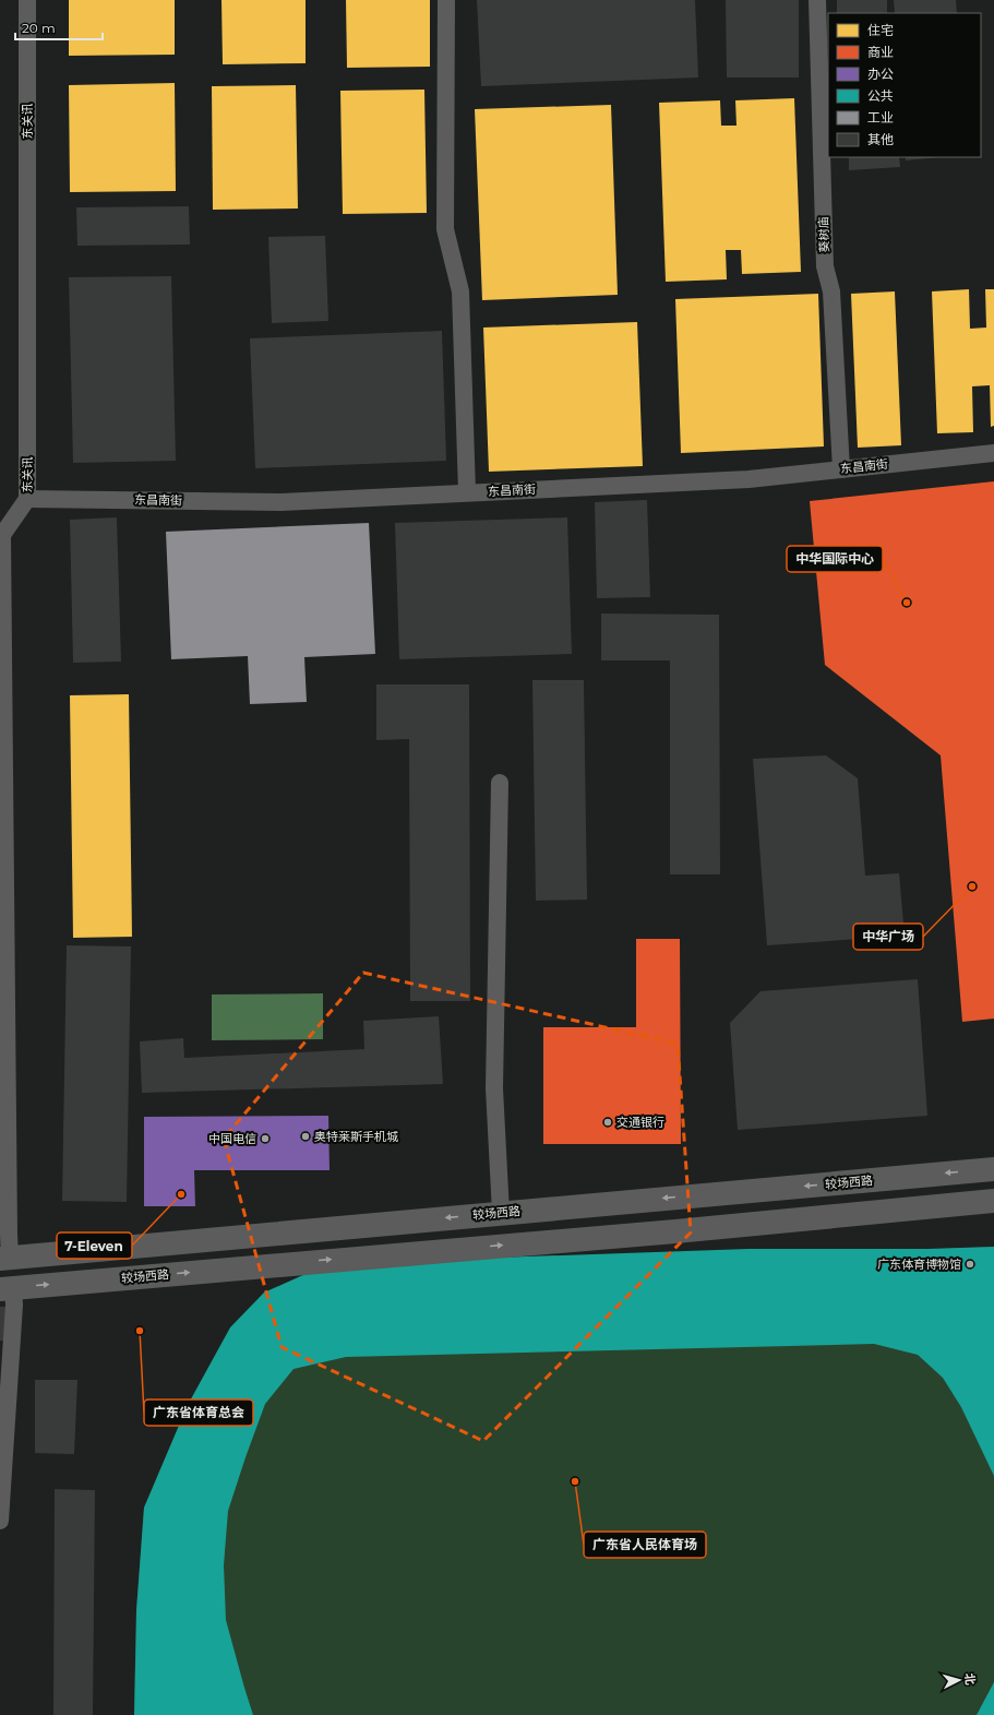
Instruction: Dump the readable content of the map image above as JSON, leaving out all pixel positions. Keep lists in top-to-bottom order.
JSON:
{
  "streets": {
    "street": ["较场西路"],
    "lane": ["东关讯", "葵树庙", "东昌南街"]
  },
  "crossings": [
    ["东关讯", "东昌南街"],
    ["东关讯", "较场西路"],
    ["葵树庙", "东昌南街"]
  ],
  "places": [
    "中华国际中心",
    "中华广场",
    "交通银行",
    "奥特莱斯手机城",
    "中国电信",
    "7-Eleven",
    "广东体育博物馆",
    "广东省体育总会",
    "广东省人民体育场"
  ],
  "legend": [
    "住宅",
    "商业",
    "办公",
    "公共",
    "工业",
    "其他"
  ],
  "scale_bar": "20 m",
  "north": "right"
}
